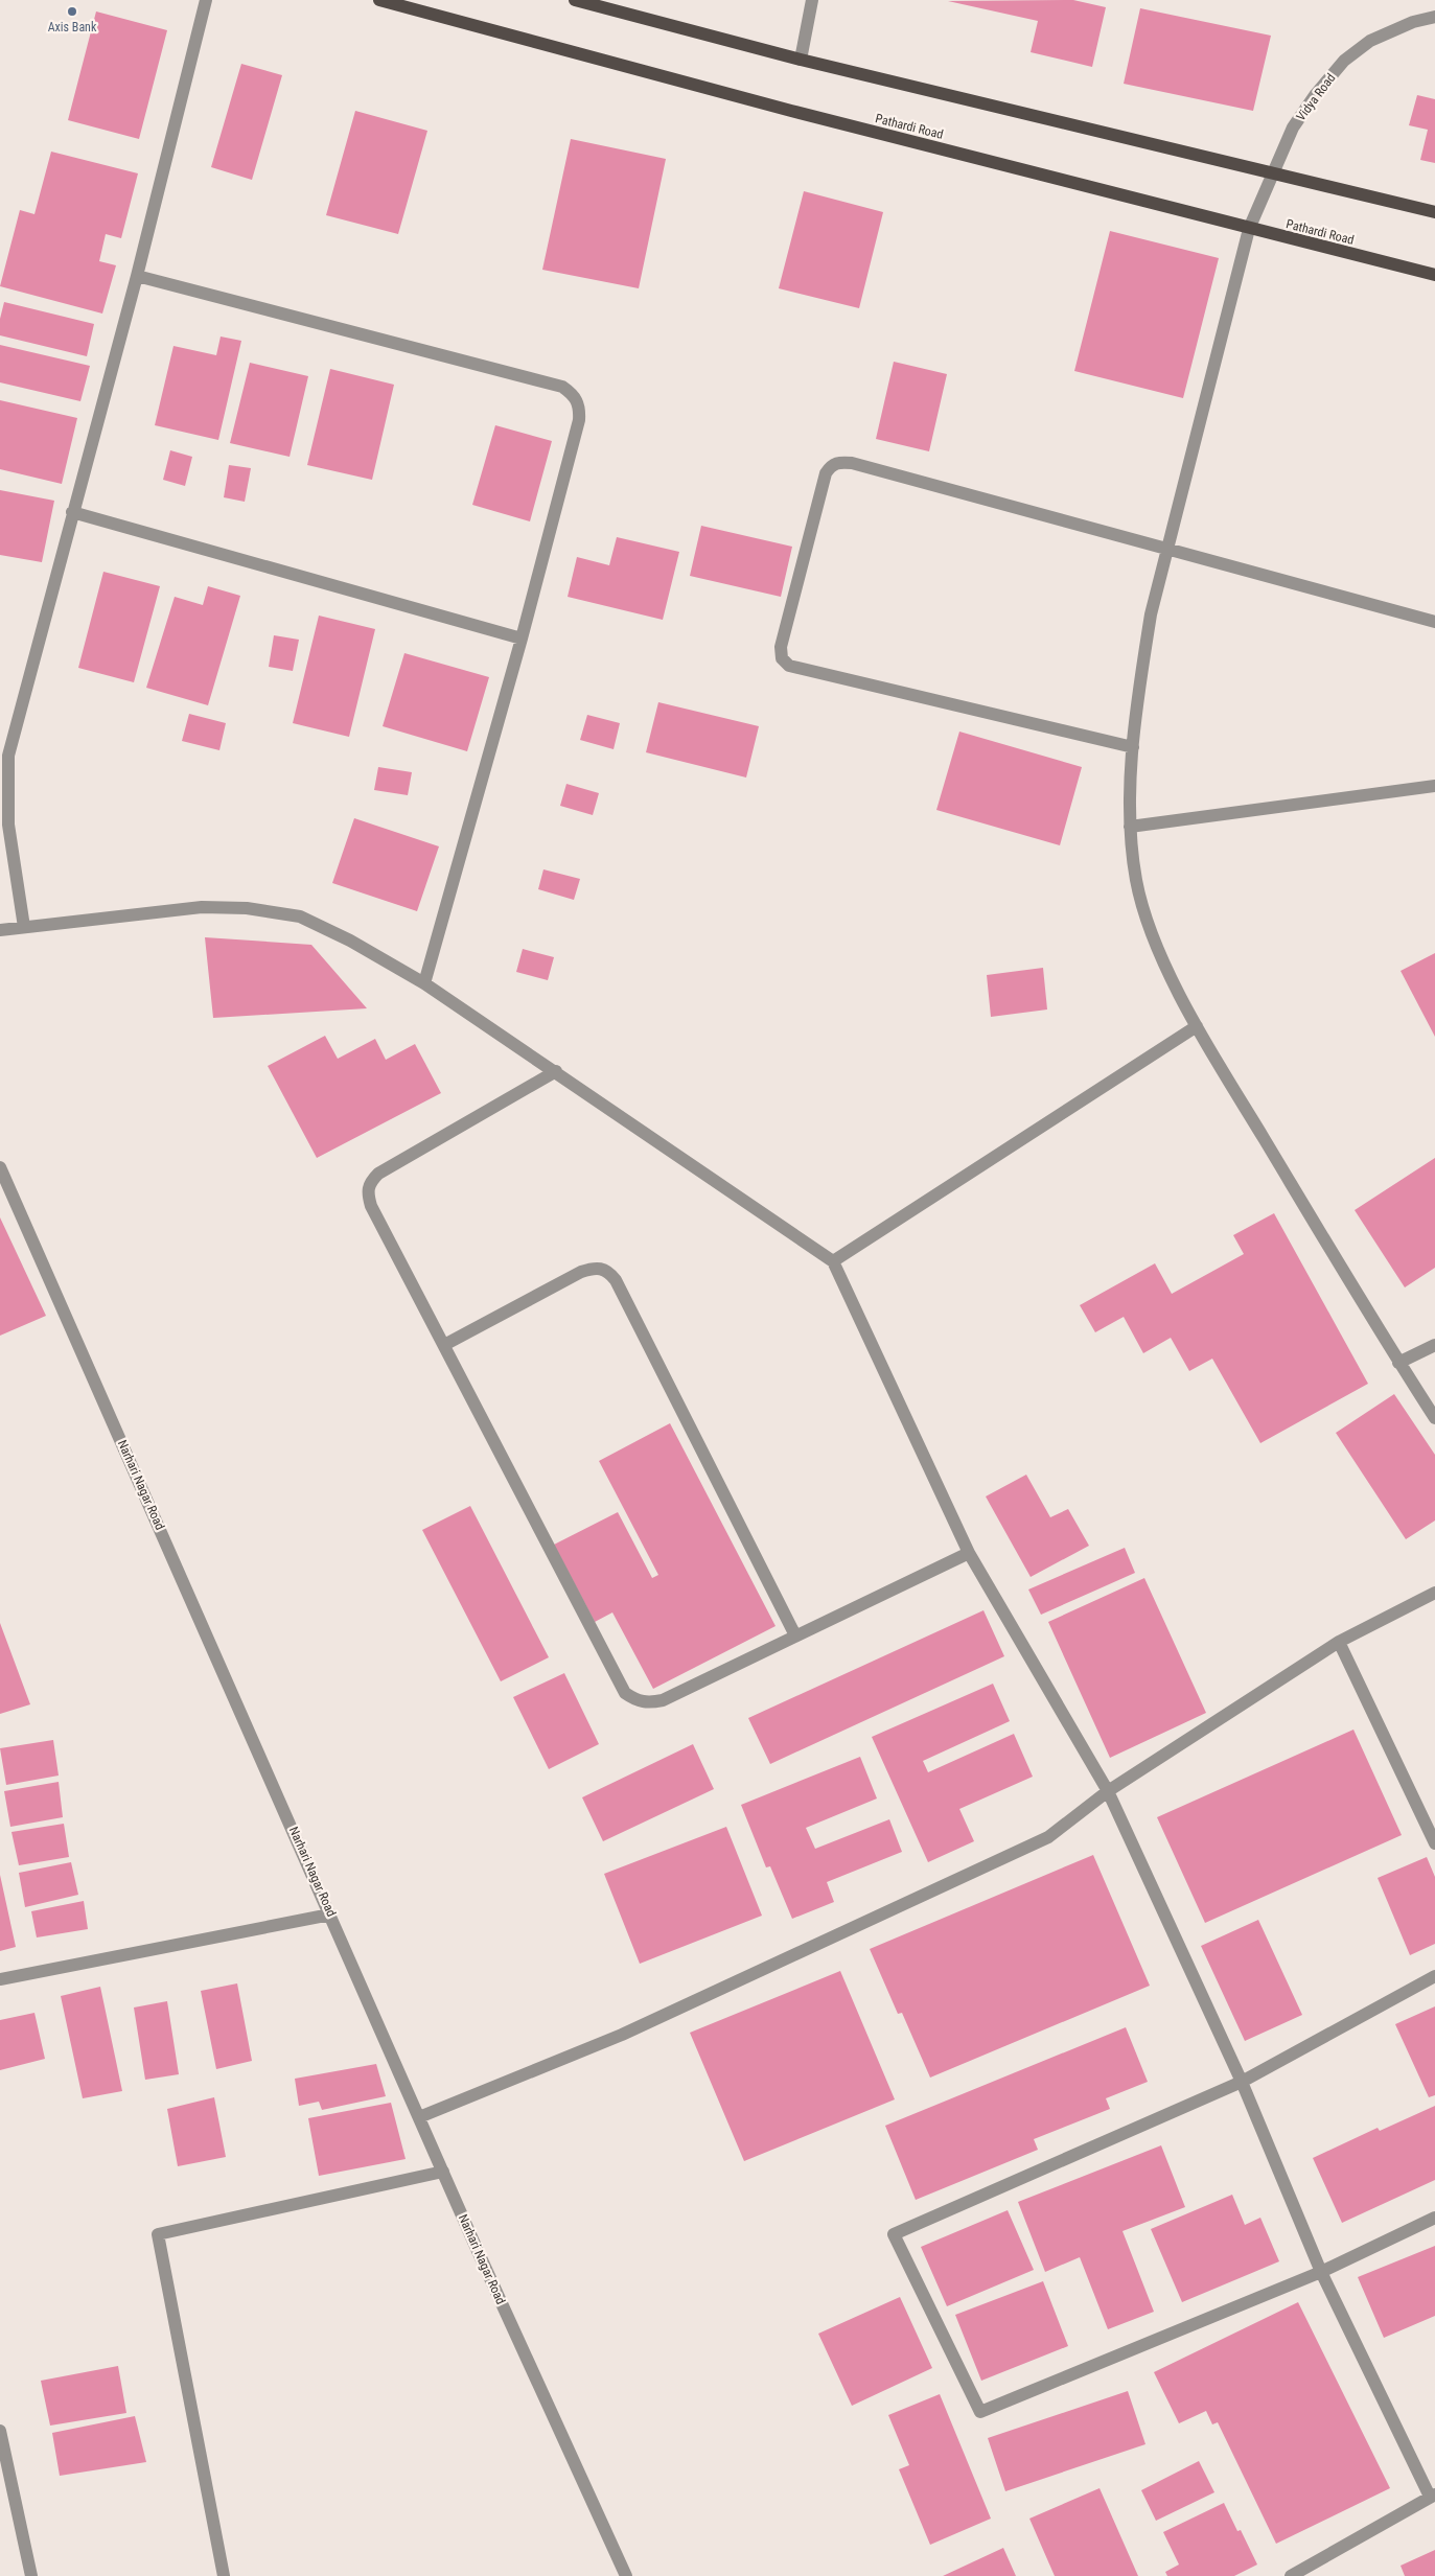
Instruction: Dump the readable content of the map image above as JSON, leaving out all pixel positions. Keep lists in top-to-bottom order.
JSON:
{
  "streets": {
    "main road": ["Pathardi Road"],
    "street": ["Vidya Road", "Narhari Nagar Road"]
  },
  "crossings": [
    ["Vidya Road", "Pathardi Road"]
  ],
  "places": ["Axis Bank"]
}
